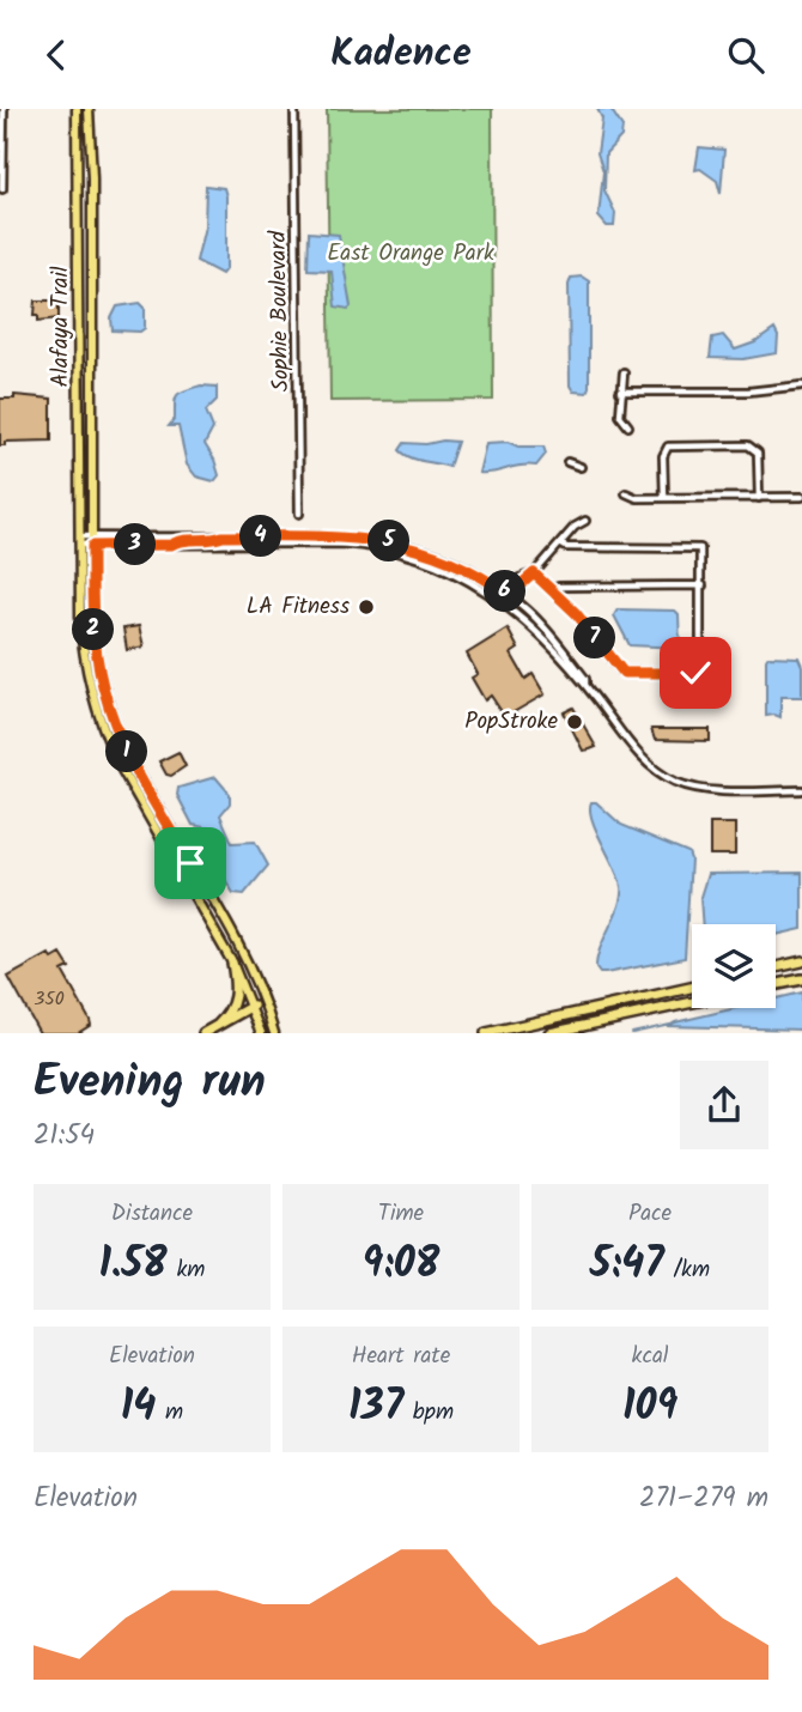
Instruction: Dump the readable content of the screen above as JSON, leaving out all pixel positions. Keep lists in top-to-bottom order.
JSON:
{
  "streets": {
    "main road": ["Alafaya Trail"],
    "street": ["Sophie Boulevard"]
  },
  "parks": ["East Orange Park"],
  "places": ["LA Fitness", "PopStroke"],
  "house_numbers": ["350"],
  "page": {
    "header": "Kadence",
    "pins": [
      "4",
      "5",
      "3",
      "6",
      "2",
      "7",
      "1"
    ],
    "heading": ["Evening run", "21:54"],
    "stats": [
      ["Distance", "1.58 km"],
      ["Time", "9:08"],
      ["Pace", "5:47 /km"],
      ["Elevation", "14 m"],
      ["Heart rate", "137 bpm"],
      ["kcal", "109"]
    ],
    "chart": ["Elevation", "271–279 m"]
  }
}
